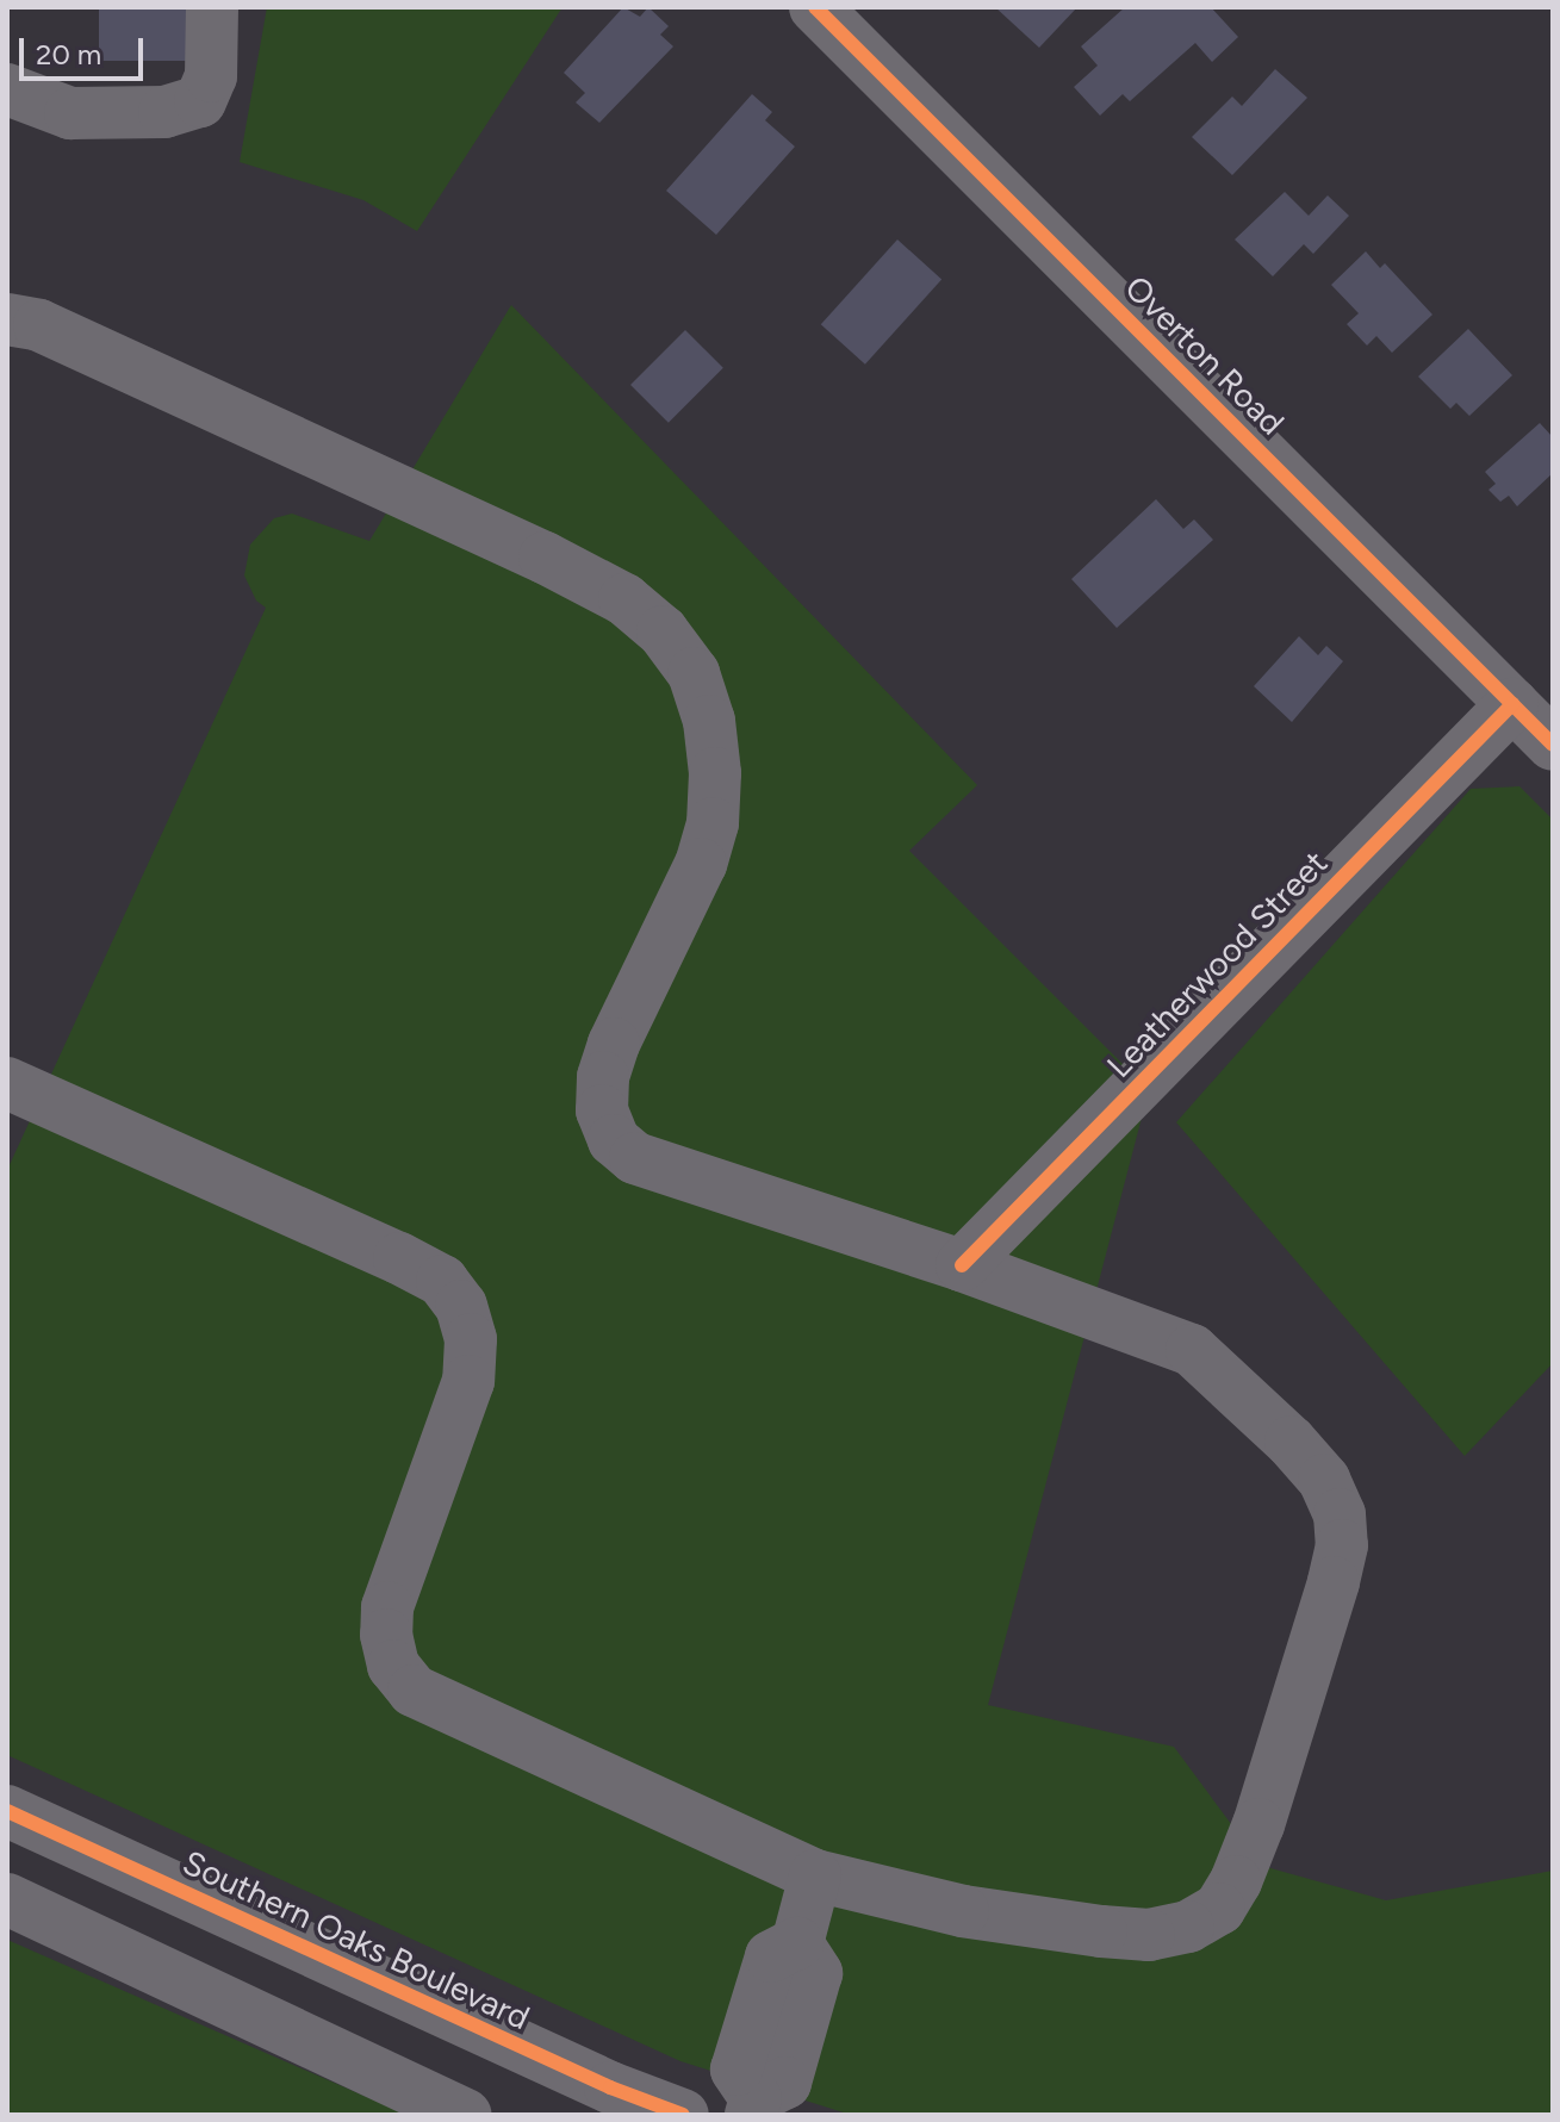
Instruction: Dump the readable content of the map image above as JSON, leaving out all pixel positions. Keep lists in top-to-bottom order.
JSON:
{
  "streets": {
    "street": ["Overton Road", "Leatherwood Street", "Southern Oaks Boulevard"]
  },
  "crossings": [
    ["Overton Road", "Leatherwood Street"]
  ],
  "scale_bar": "20 m"
}
